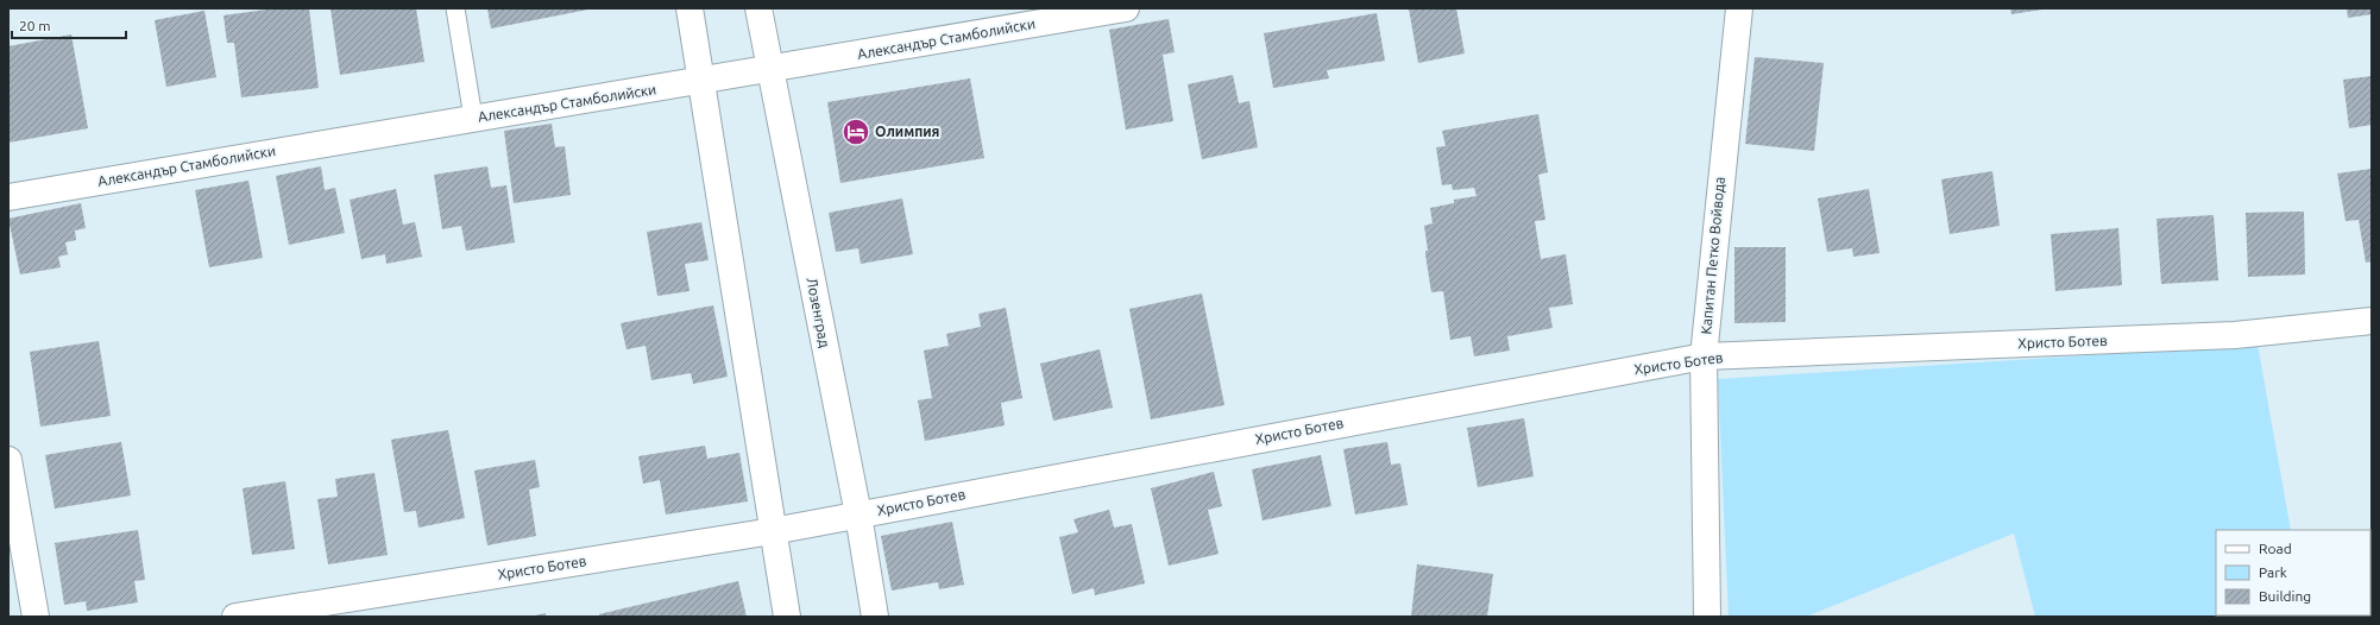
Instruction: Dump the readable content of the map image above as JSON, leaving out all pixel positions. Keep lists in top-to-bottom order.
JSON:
{
  "streets": {
    "street": [
      "Александър Стамболийски",
      "Капитан Петко Войвода",
      "Лозенград",
      "Христо Ботев"
    ]
  },
  "crossings": [
    ["Александър Стамболийски", "Лозенград"],
    ["Капитан Петко Войвода", "Христо Ботев"],
    ["Лозенград", "Христо Ботев"]
  ],
  "places": {
    "hotel": ["Олимпия"]
  },
  "legend": ["Road", "Park", "Building"],
  "scale_bar": "20 m"
}
